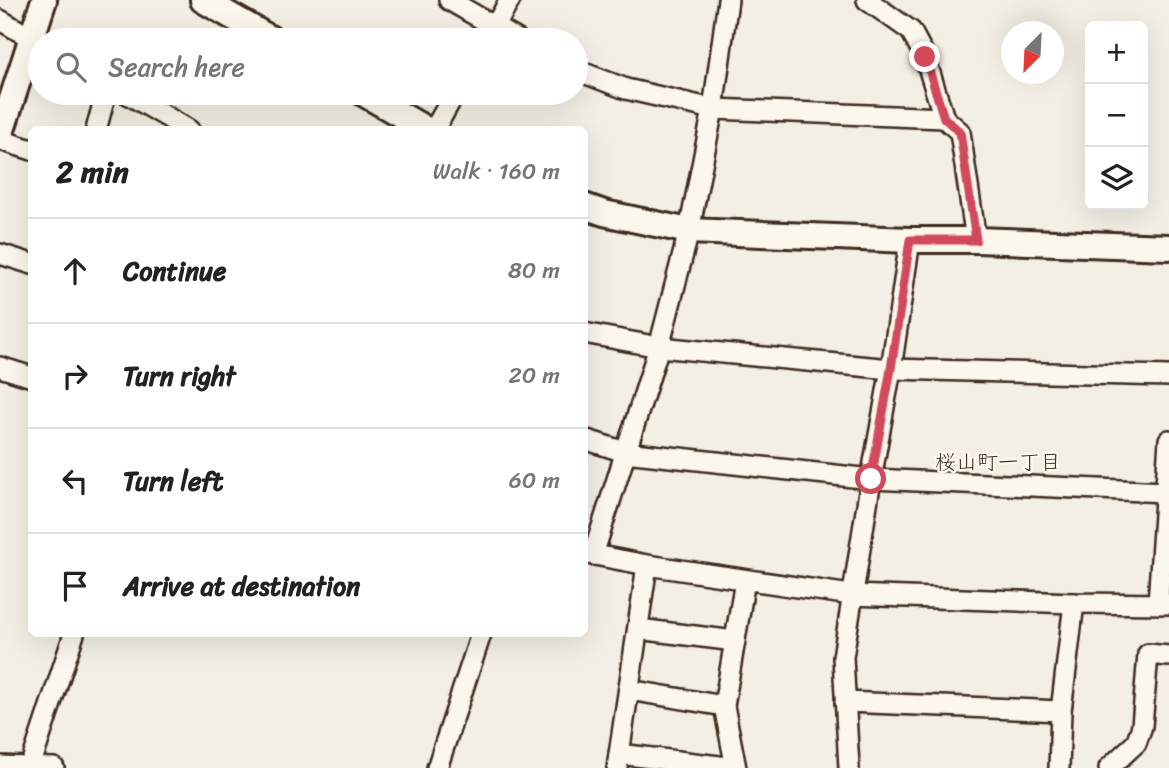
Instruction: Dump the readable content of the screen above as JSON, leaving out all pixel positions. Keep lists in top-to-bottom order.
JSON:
{
  "districts": ["桜山町一丁目"],
  "north": "bottom left",
  "page": {
    "map_buttons": ["+", "−"],
    "search": "Search here",
    "heading": ["2 min", "Walk · 160 m"],
    "list": [
      ["Continue", "80 m"],
      ["Turn right", "20 m"],
      ["Turn left", "60 m"],
      "Arrive at destination"
    ]
  }
}
